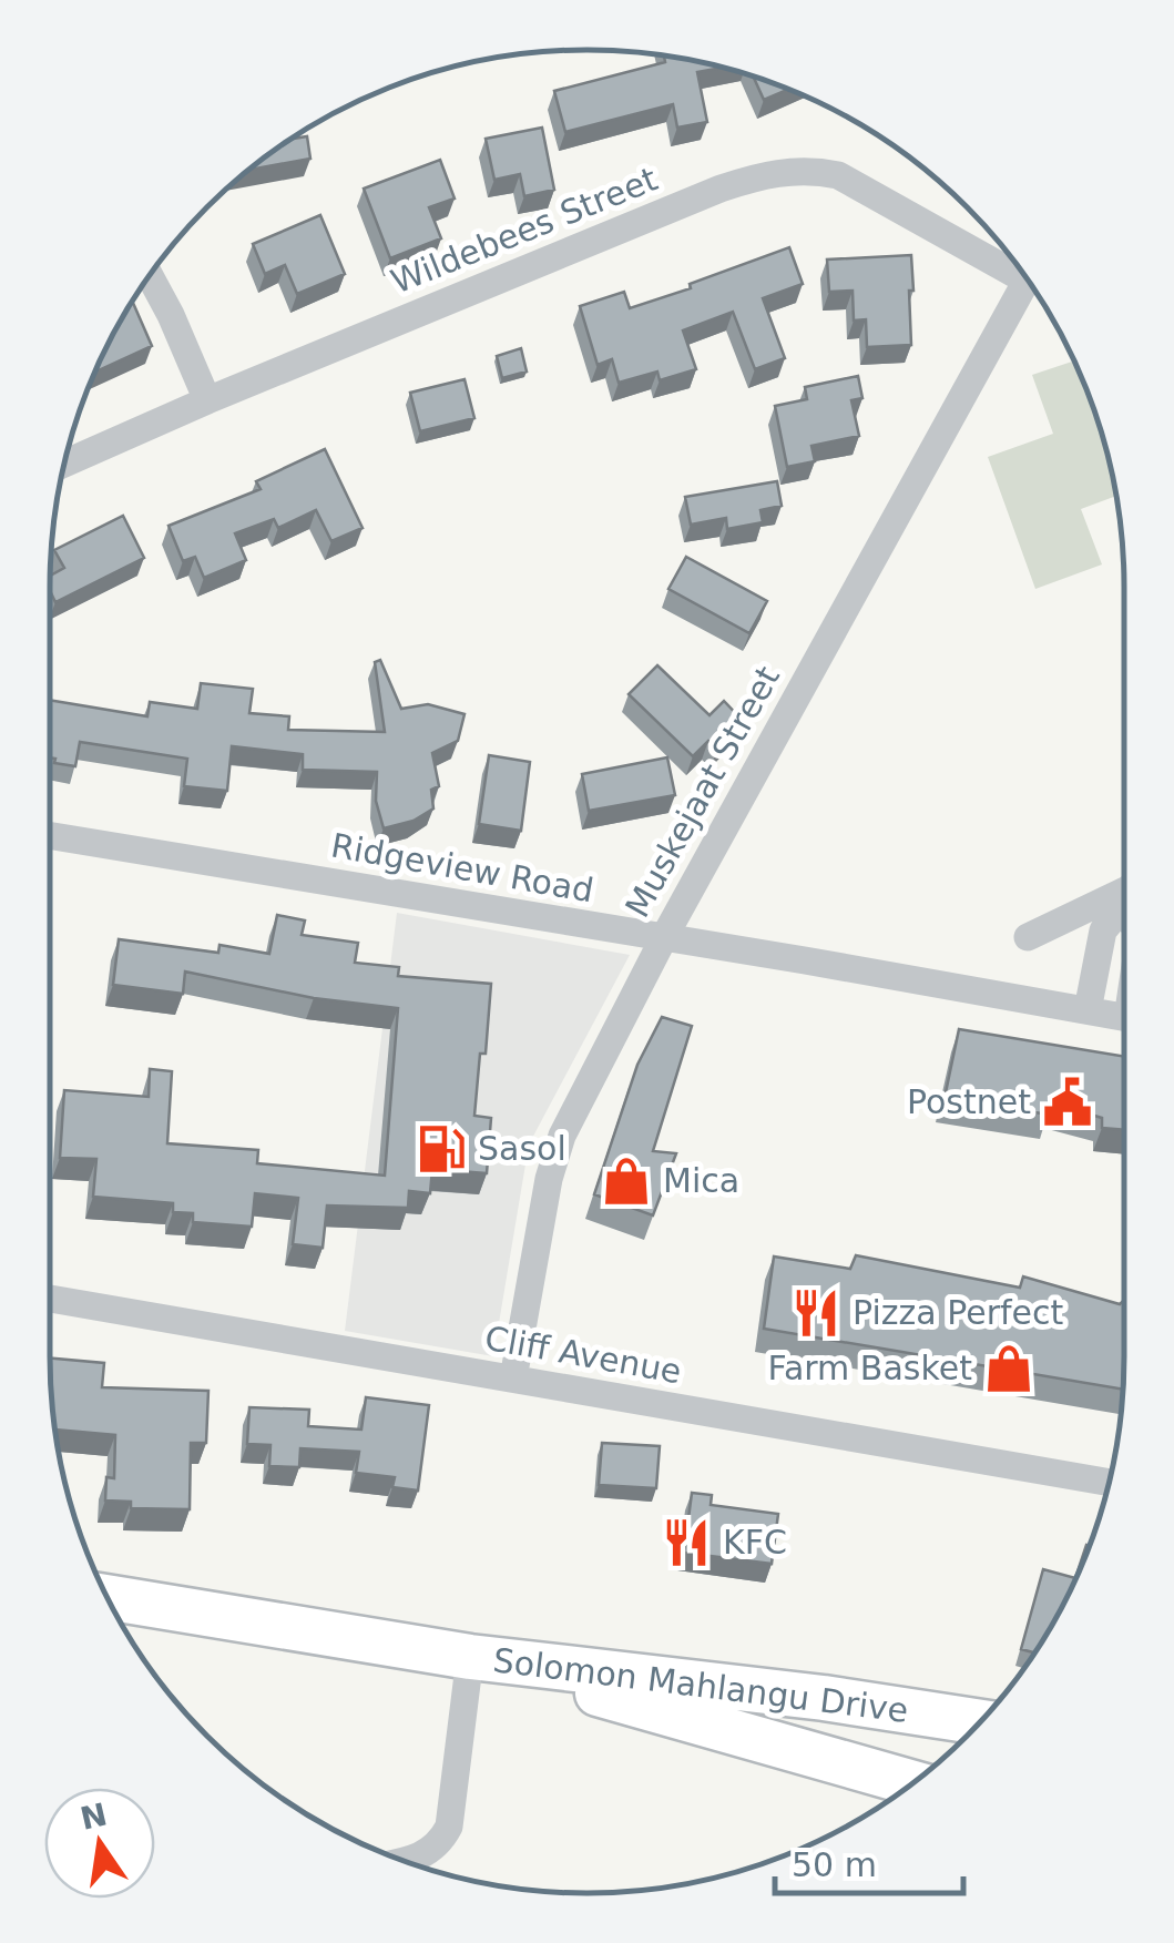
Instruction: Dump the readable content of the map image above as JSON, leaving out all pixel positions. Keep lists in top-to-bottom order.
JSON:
{
  "streets": {
    "main road": ["Solomon Mahlangu Drive"],
    "street": [
      "Wildebees Street",
      "Muskejaat Street",
      "Ridgeview Road",
      "Cliff Avenue"
    ]
  },
  "crossings": [
    ["Muskejaat Street", "Ridgeview Road"],
    ["Muskejaat Street", "Cliff Avenue"]
  ],
  "places": {
    "public building": ["Postnet"],
    "fuel station": ["Sasol"],
    "shop": ["Mica", "Farm Basket"],
    "restaurant": ["Pizza Perfect", "KFC"]
  },
  "scale_bar": "50 m",
  "north": "top"
}
